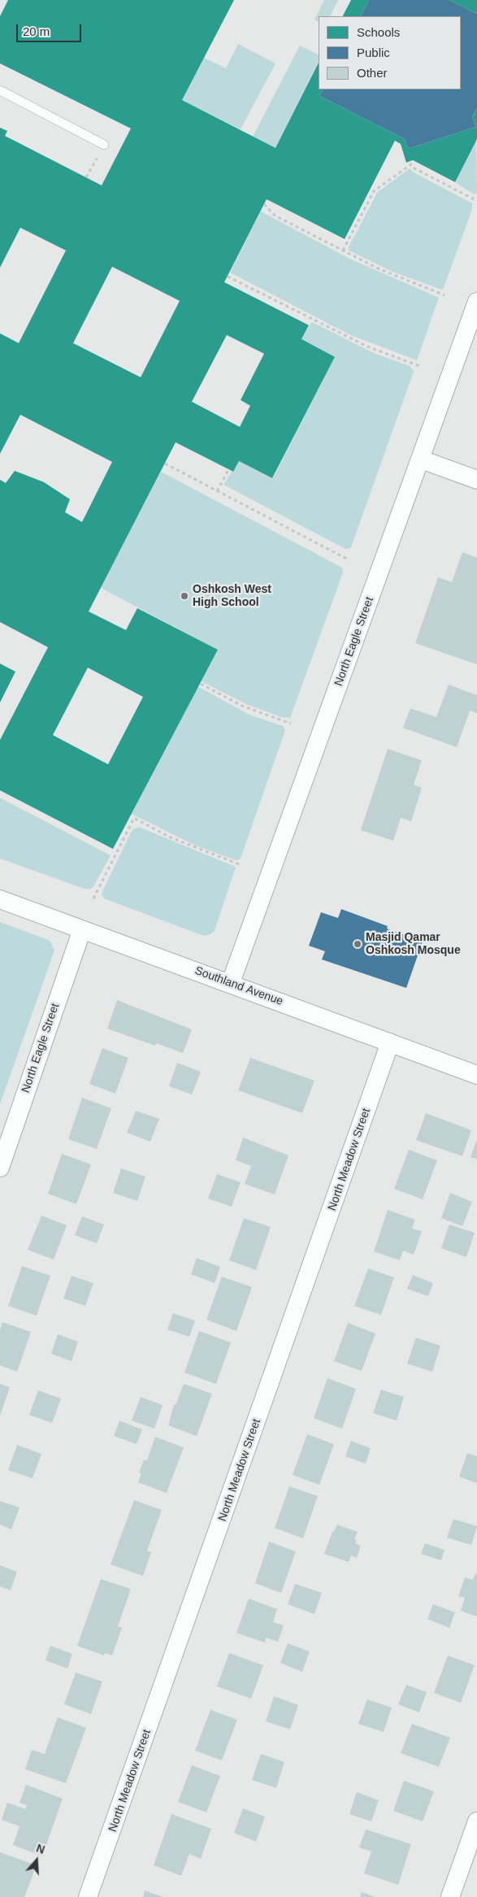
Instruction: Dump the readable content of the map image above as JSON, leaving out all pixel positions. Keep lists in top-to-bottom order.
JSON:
{
  "streets": {
    "street": ["North Eagle Street", "Southland Avenue", "North Meadow Street"]
  },
  "crossings": [
    ["North Eagle Street", "Southland Avenue"],
    ["Southland Avenue", "North Meadow Street"]
  ],
  "places": ["Oshkosh West High School", "Masjid Qamar Oshkosh Mosque"],
  "legend": ["Schools", "Public", "Other"],
  "scale_bar": "20 m",
  "north": "top"
}
